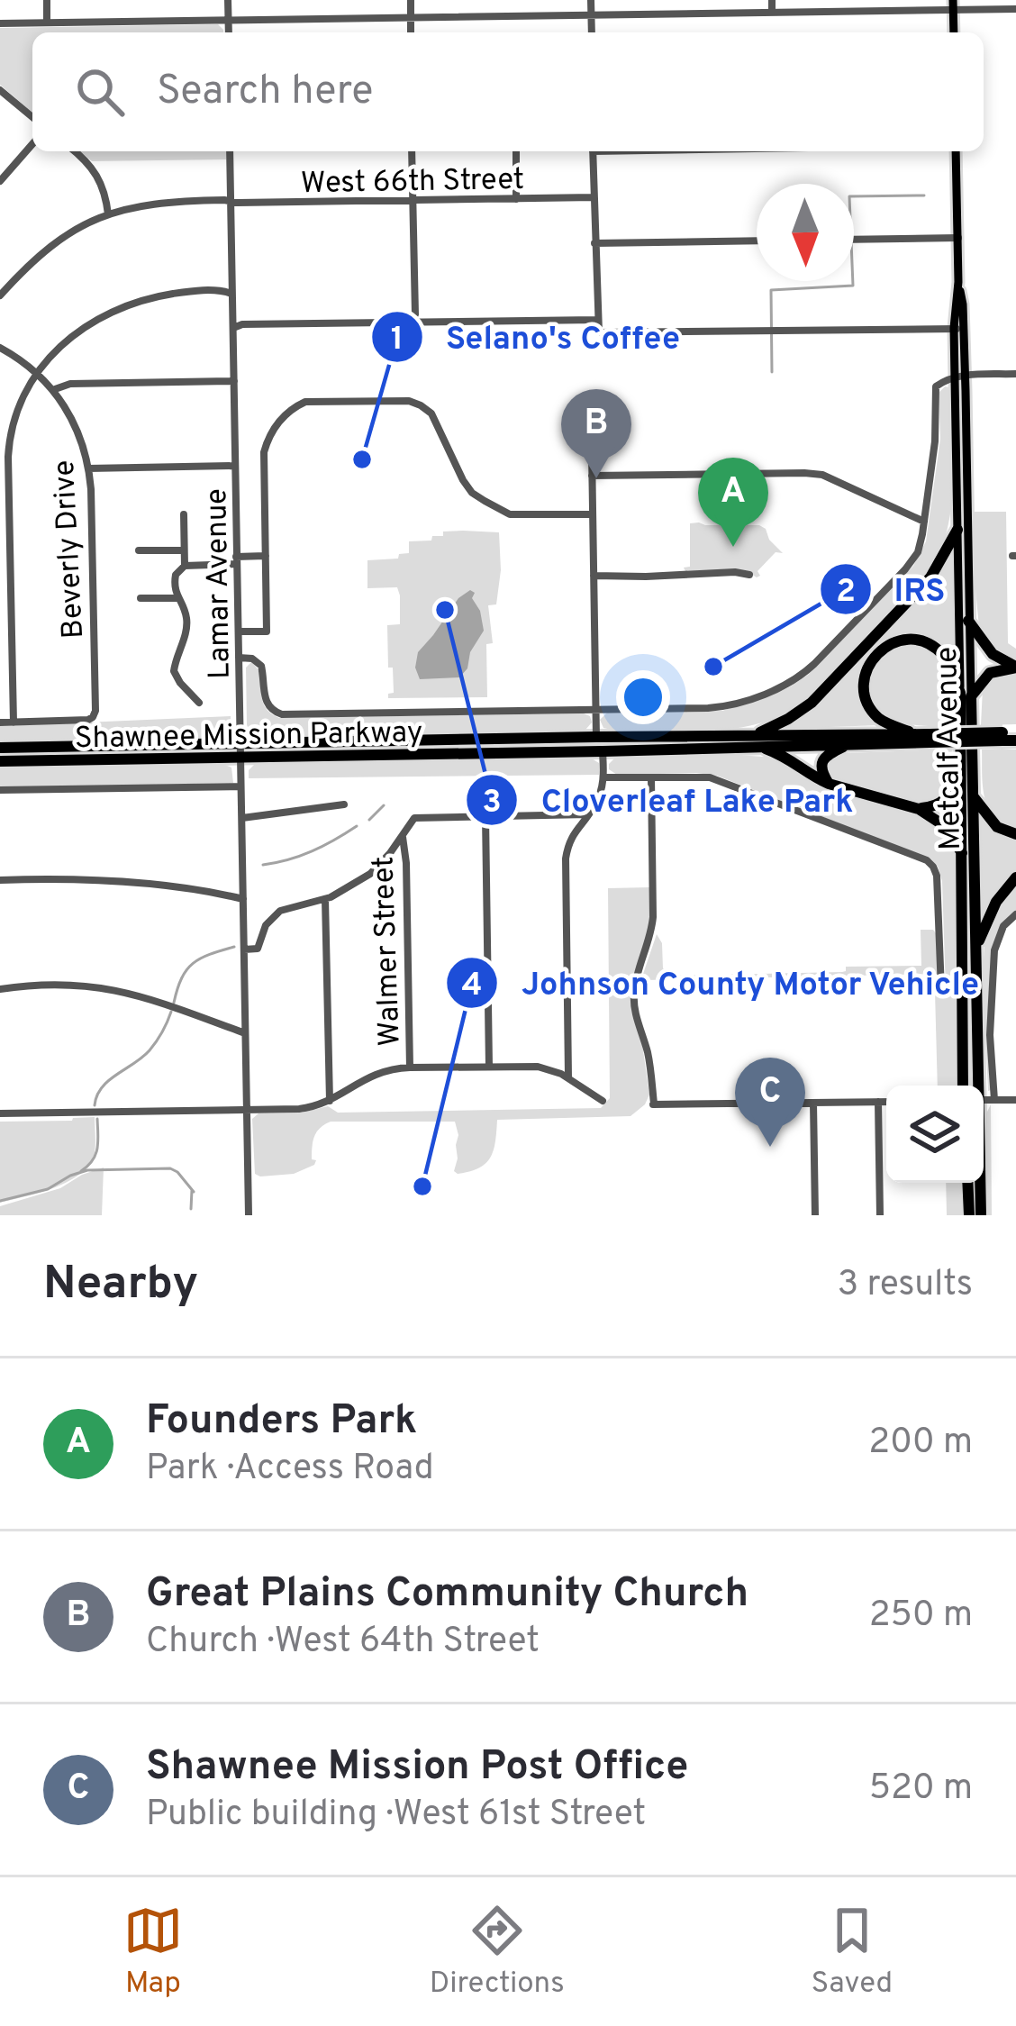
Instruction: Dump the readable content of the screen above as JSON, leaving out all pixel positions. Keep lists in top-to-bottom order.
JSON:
{
  "streets": {
    "highway": ["Shawnee Mission Parkway", "Metcalf Avenue"],
    "street": [
      "West 66th Street",
      "Beverly Drive",
      "Lamar Avenue",
      "Walmer Street"
    ]
  },
  "crossings": [
    ["West 66th Street", "Lamar Avenue"],
    ["Lamar Avenue", "Shawnee Mission Parkway"]
  ],
  "places": [
    "Selano's Coffee",
    "Cloverleaf Lake Park",
    "IRS",
    "Johnson County Motor Vehicle"
  ],
  "north": "bottom",
  "page": {
    "search": "Search here",
    "pins": ["B", "A", "C"],
    "heading": ["Nearby", "3 results"],
    "list": [
      {
        "mark": "A",
        "name": "Founders Park",
        "note": "Park · Access Road",
        "value": "200 m"
      },
      {
        "mark": "B",
        "name": "Great Plains Community Church",
        "note": "Church · West 64th Street",
        "value": "250 m"
      },
      {
        "mark": "C",
        "name": "Shawnee Mission Post Office",
        "note": "Public building · West 61st Street",
        "value": "520 m"
      }
    ],
    "nav": ["Map", "Directions", "Saved"]
  }
}
